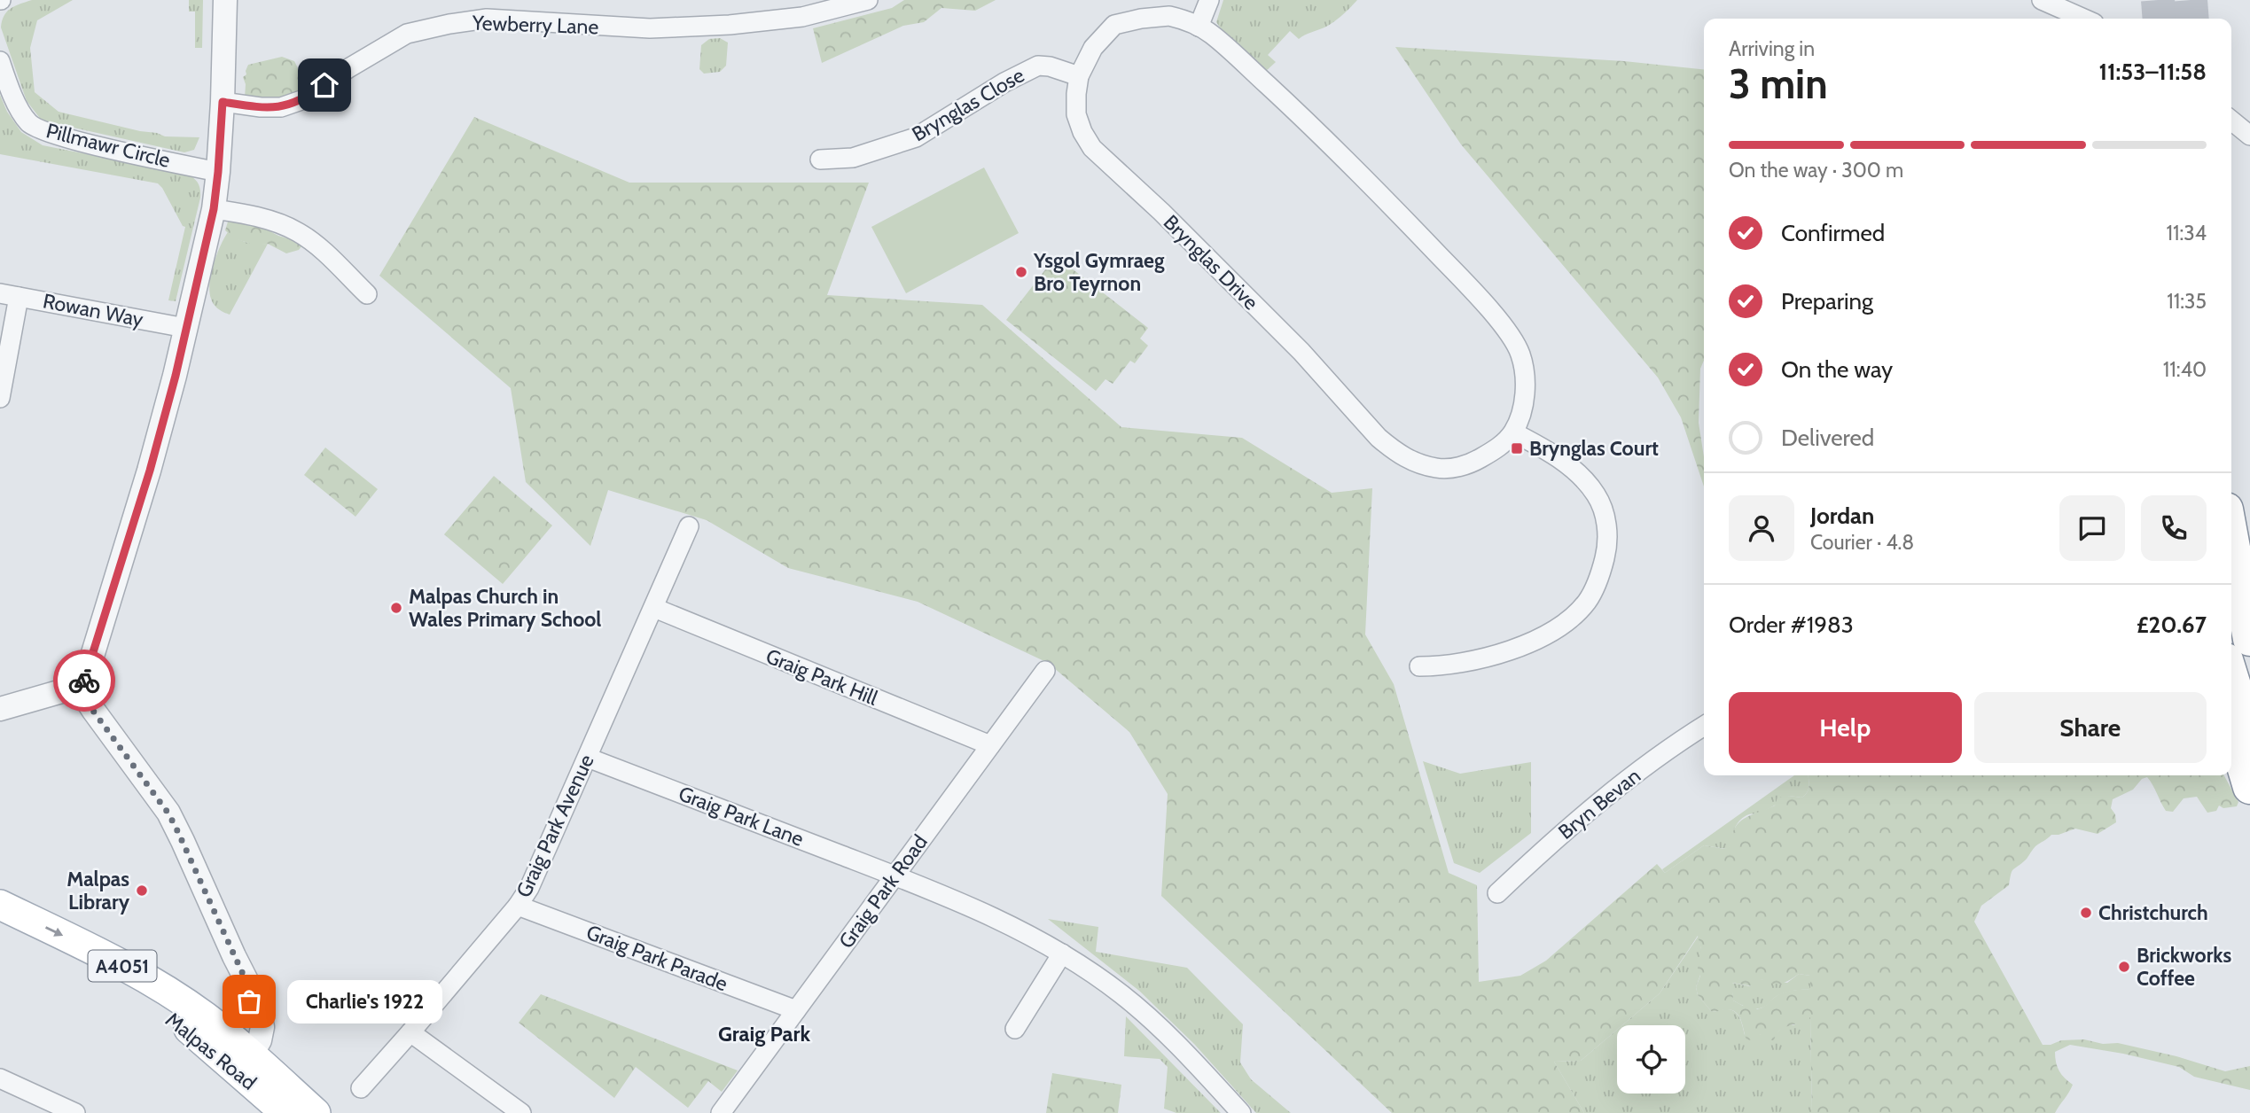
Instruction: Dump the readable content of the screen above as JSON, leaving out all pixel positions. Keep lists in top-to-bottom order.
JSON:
{
  "streets": {
    "main road": ["A4051", "Malpas Road"],
    "street": [
      "Yewberry Lane",
      "Brynglas Close",
      "Pillmawr Circle",
      "Brynglas Drive",
      "Rowan Way",
      "Graig Park Hill",
      "Bryn Bevan",
      "Graig Park Lane",
      "Graig Park Avenue",
      "Graig Park Road",
      "Graig Park Parade"
    ]
  },
  "crossings": [
    ["Brynglas Close", "Brynglas Drive"],
    ["Graig Park Hill", "Graig Park Avenue"],
    ["Graig Park Hill", "Graig Park Road"],
    ["Graig Park Lane", "Graig Park Avenue"],
    ["Graig Park Lane", "Graig Park Road"],
    ["Graig Park Avenue", "Graig Park Parade"],
    ["Graig Park Road", "Graig Park Parade"]
  ],
  "districts": ["Graig Park"],
  "places": {
    "other": [
      "Ysgol Gymraeg Bro Teyrnon",
      "Malpas Church in Wales Primary School",
      "Malpas Library",
      "Christchurch",
      "Brickworks Coffee",
      "Charlie's 1922"
    ],
    "transit": ["Brynglas Court"]
  },
  "page": {
    "heading": ["3 min", "Arriving in", "11:53–11:58"],
    "panel": [
      "Jordan",
      "Courier · 4.8",
      "Order #1983",
      "£20.67"
    ],
    "bar": "On the way · 300 m",
    "list": [
      ["Confirmed", "11:34"],
      ["Preparing", "11:35"],
      ["On the way", "11:40"],
      "Delivered"
    ],
    "buttons": ["Help", "Share"],
    "bubble": "Charlie's 1922"
  }
}
